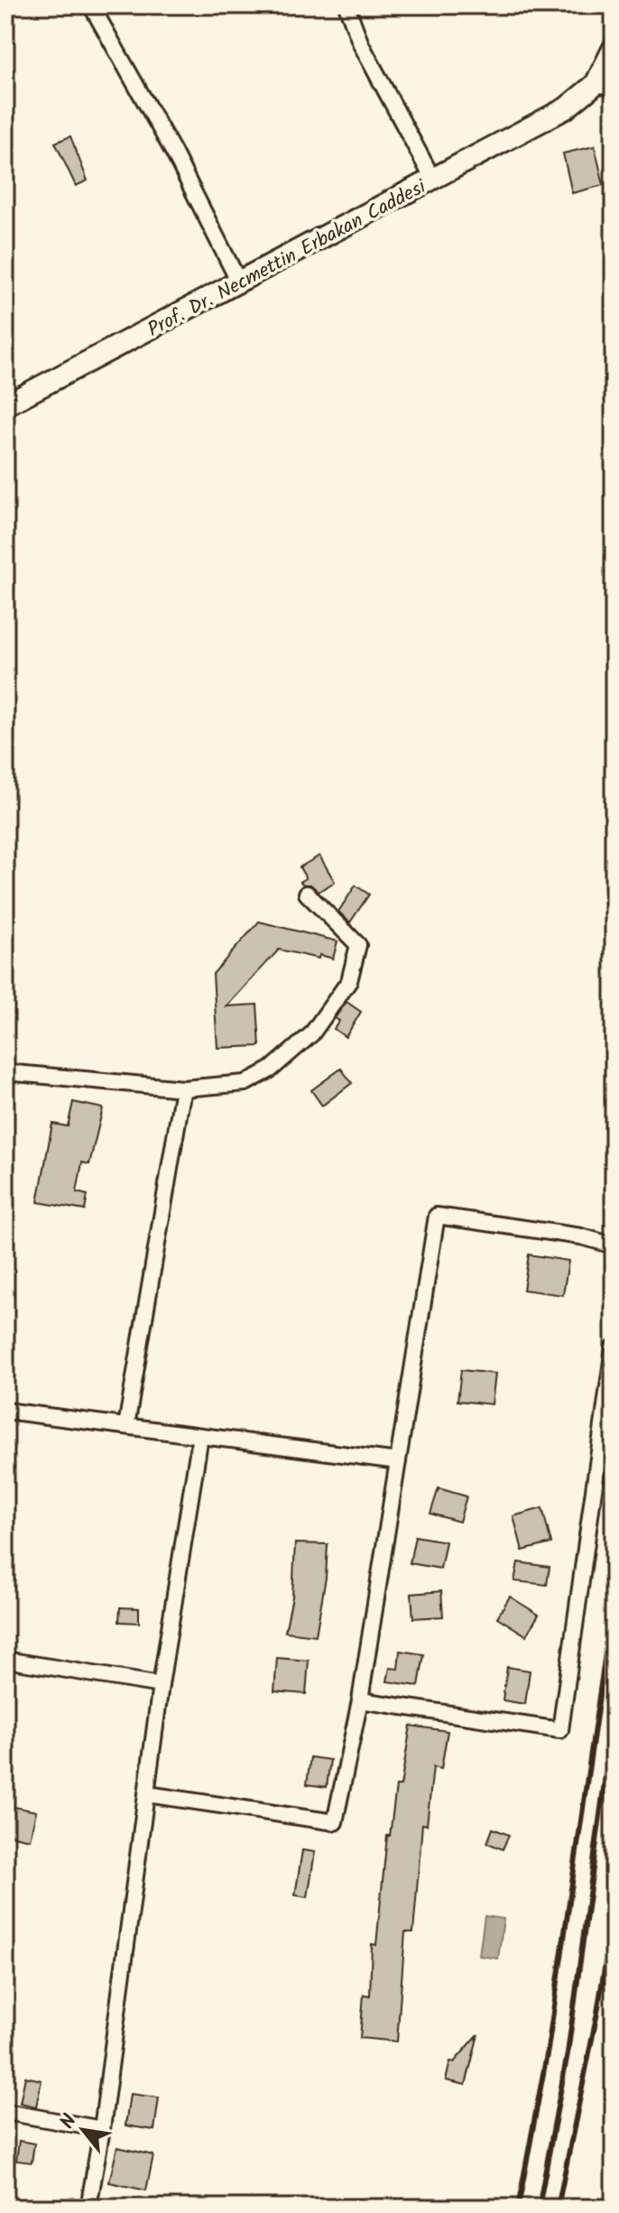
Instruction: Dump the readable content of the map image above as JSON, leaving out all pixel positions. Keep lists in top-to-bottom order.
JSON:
{
  "streets": {
    "street": ["Prof. Dr. Necmettin Erbakan Caddesi"]
  },
  "north": "top left"
}
